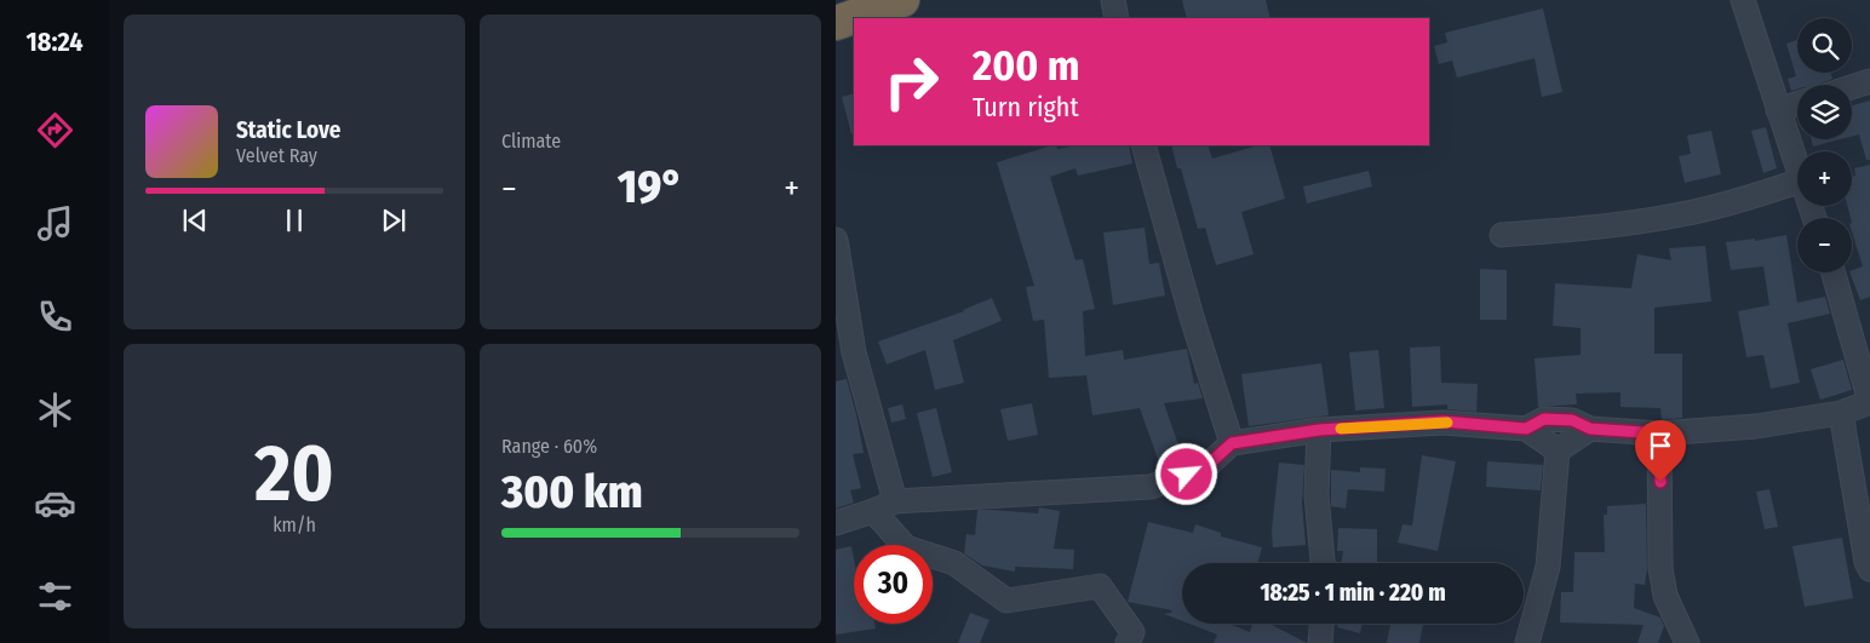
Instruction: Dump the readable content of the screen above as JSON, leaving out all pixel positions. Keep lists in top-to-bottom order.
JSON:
{
  "page": {
    "tabs": "18:24",
    "tile": [
      "Climate",
      ["20", "km/h"],
      ["Range · 60%", "300 km"]
    ],
    "map_buttons": ["+", "−"],
    "turn": ["200 m", "Turn right"],
    "song": ["Static Love", "Velvet Ray"],
    "heat": ["−", "19°", "+"],
    "limit": "30",
    "trip": "18:25 · 1 min · 220 m"
  }
}
